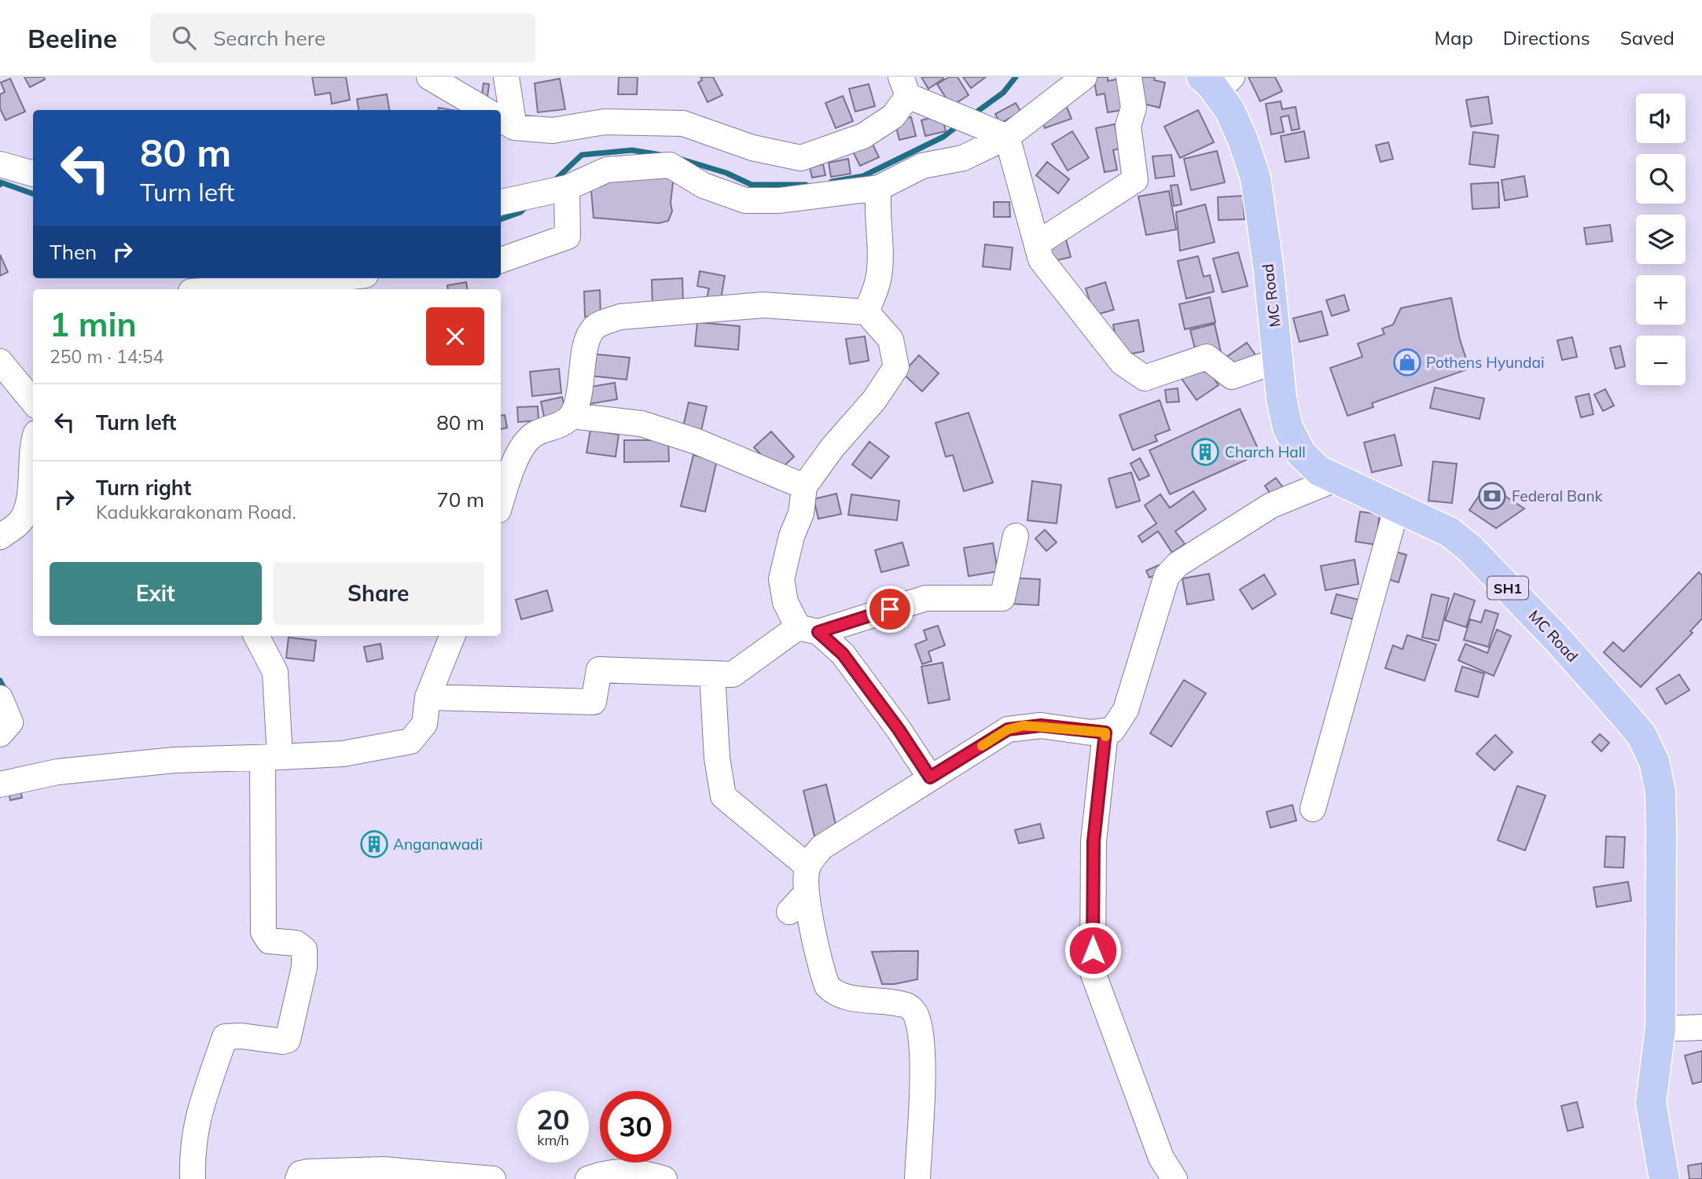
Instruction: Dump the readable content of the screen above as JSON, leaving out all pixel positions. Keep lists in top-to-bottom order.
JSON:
{
  "streets": {
    "main road": ["MC Road", "SH1"]
  },
  "places": {
    "shop": ["Pothens Hyundai"],
    "building": ["Charch Hall", "Anganawadi"],
    "bank": ["Federal Bank"]
  },
  "page": {
    "header": "Beeline",
    "search": "Search here",
    "nav": ["Map", "Directions", "Saved"],
    "map_buttons": ["+", "−"],
    "turn": ["80 m", "Turn left"],
    "then": "Then",
    "heading": ["1 min", "250 m · 14:54"],
    "list": [
      {
        "name": "Turn left",
        "value": "80 m"
      },
      {
        "name": "Turn right",
        "note": "Kadukkarakonam Road.",
        "value": "70 m"
      }
    ],
    "buttons": ["Exit", "Share"],
    "speed": "20 km/h",
    "limit": "30"
  }
}
